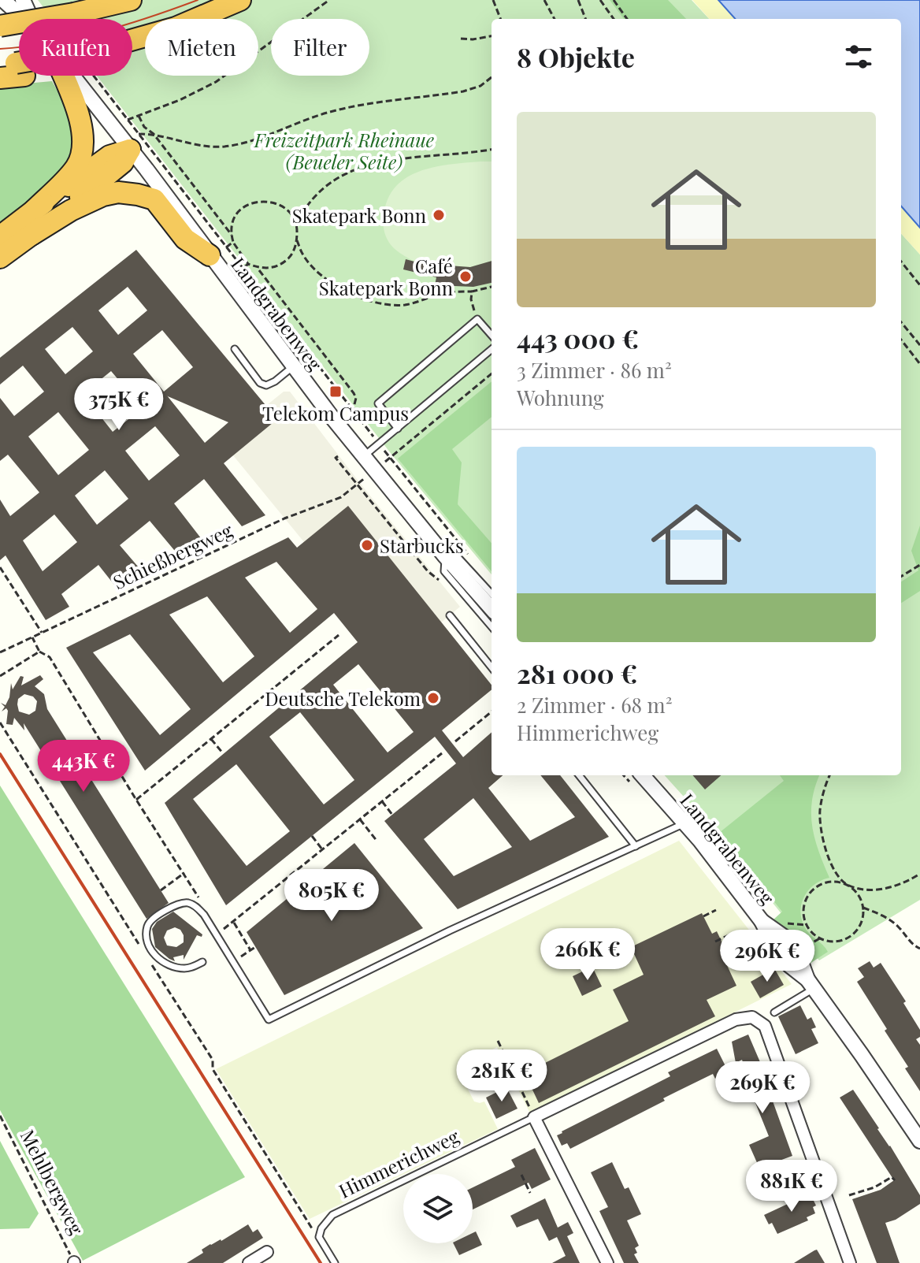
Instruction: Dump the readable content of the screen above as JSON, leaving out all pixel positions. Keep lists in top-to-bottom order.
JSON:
{
  "streets": {
    "street": ["Landgrabenweg", "Himmerichweg"],
    "path": ["Schießbergweg", "Mehlbergweg"]
  },
  "parks": ["Freizeitpark Rheinaue (Beueler Seite)"],
  "places": {
    "other": [
      "Skatepark Bonn",
      "Café Skatepark Bonn",
      "Starbucks",
      "Deutsche Telekom"
    ],
    "transit": ["Telekom Campus"]
  },
  "page": {
    "chip": ["Kaufen", "Mieten", "Filter"],
    "heading": "8 Objekte",
    "list": [
      {
        "name": "443 000 €",
        "note": "3 Zimmer · 86 m² · Wohnung"
      },
      {
        "name": "281 000 €",
        "note": "2 Zimmer · 68 m² · Himmerichweg"
      }
    ],
    "price": [
      "375K €",
      "443K €",
      "805K €",
      "266K €",
      "296K €",
      "281K €",
      "269K €",
      "881K €"
    ]
  }
}
